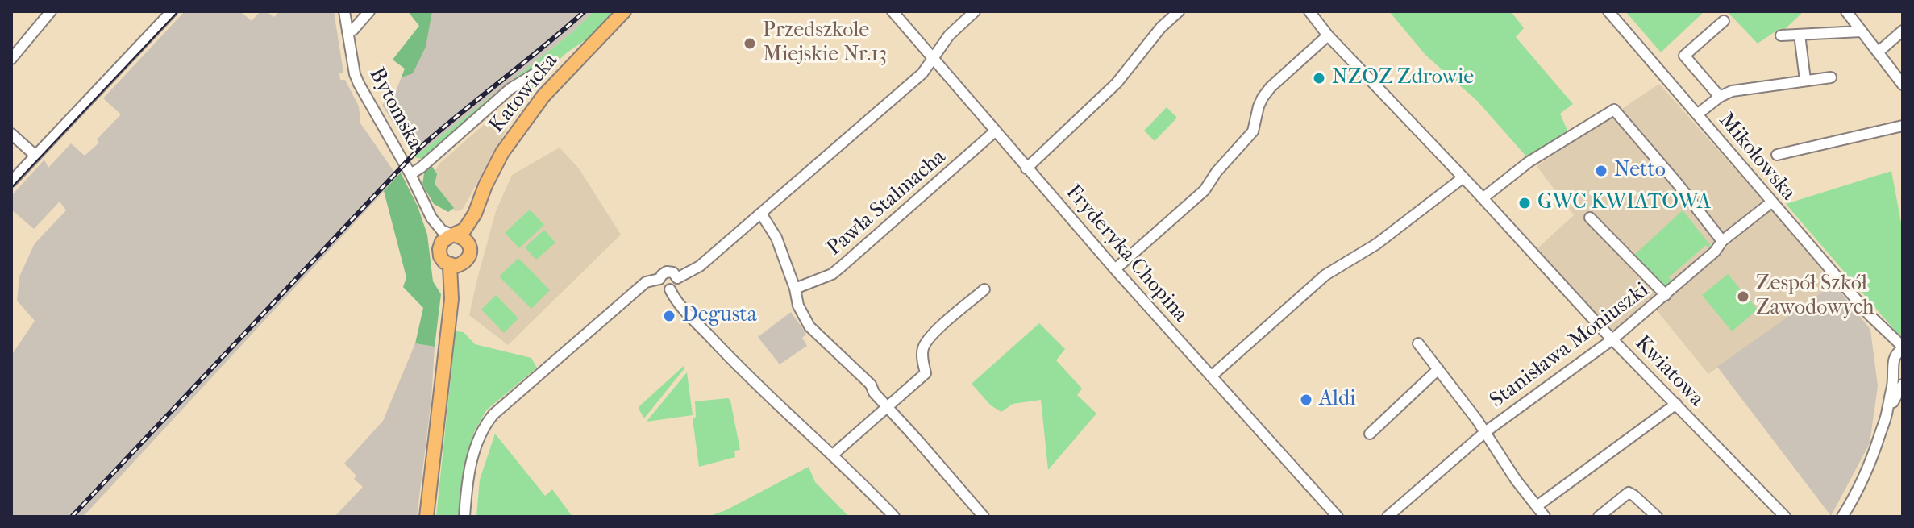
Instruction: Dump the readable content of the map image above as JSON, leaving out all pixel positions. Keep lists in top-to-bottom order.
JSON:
{
  "streets": {
    "main road": ["Katowicka"],
    "street": [
      "Bytomska",
      "Mikołowska",
      "Pawła Stalmacha",
      "Fryderyka Chopina",
      "Stanisława Moniuszki",
      "Kwiatowa"
    ]
  },
  "crossings": [
    ["Katowicka", "Bytomska"],
    ["Mikołowska", "Stanisława Moniuszki"],
    ["Pawła Stalmacha", "Fryderyka Chopina"],
    ["Stanisława Moniuszki", "Kwiatowa"]
  ],
  "places": [
    "Przedszkole Miejskie Nr.13",
    "NZOZ Zdrowie",
    "Netto",
    "GWC KWIATOWA",
    "Zespół Szkół Zawodowych",
    "Degusta",
    "Aldi"
  ]
}
